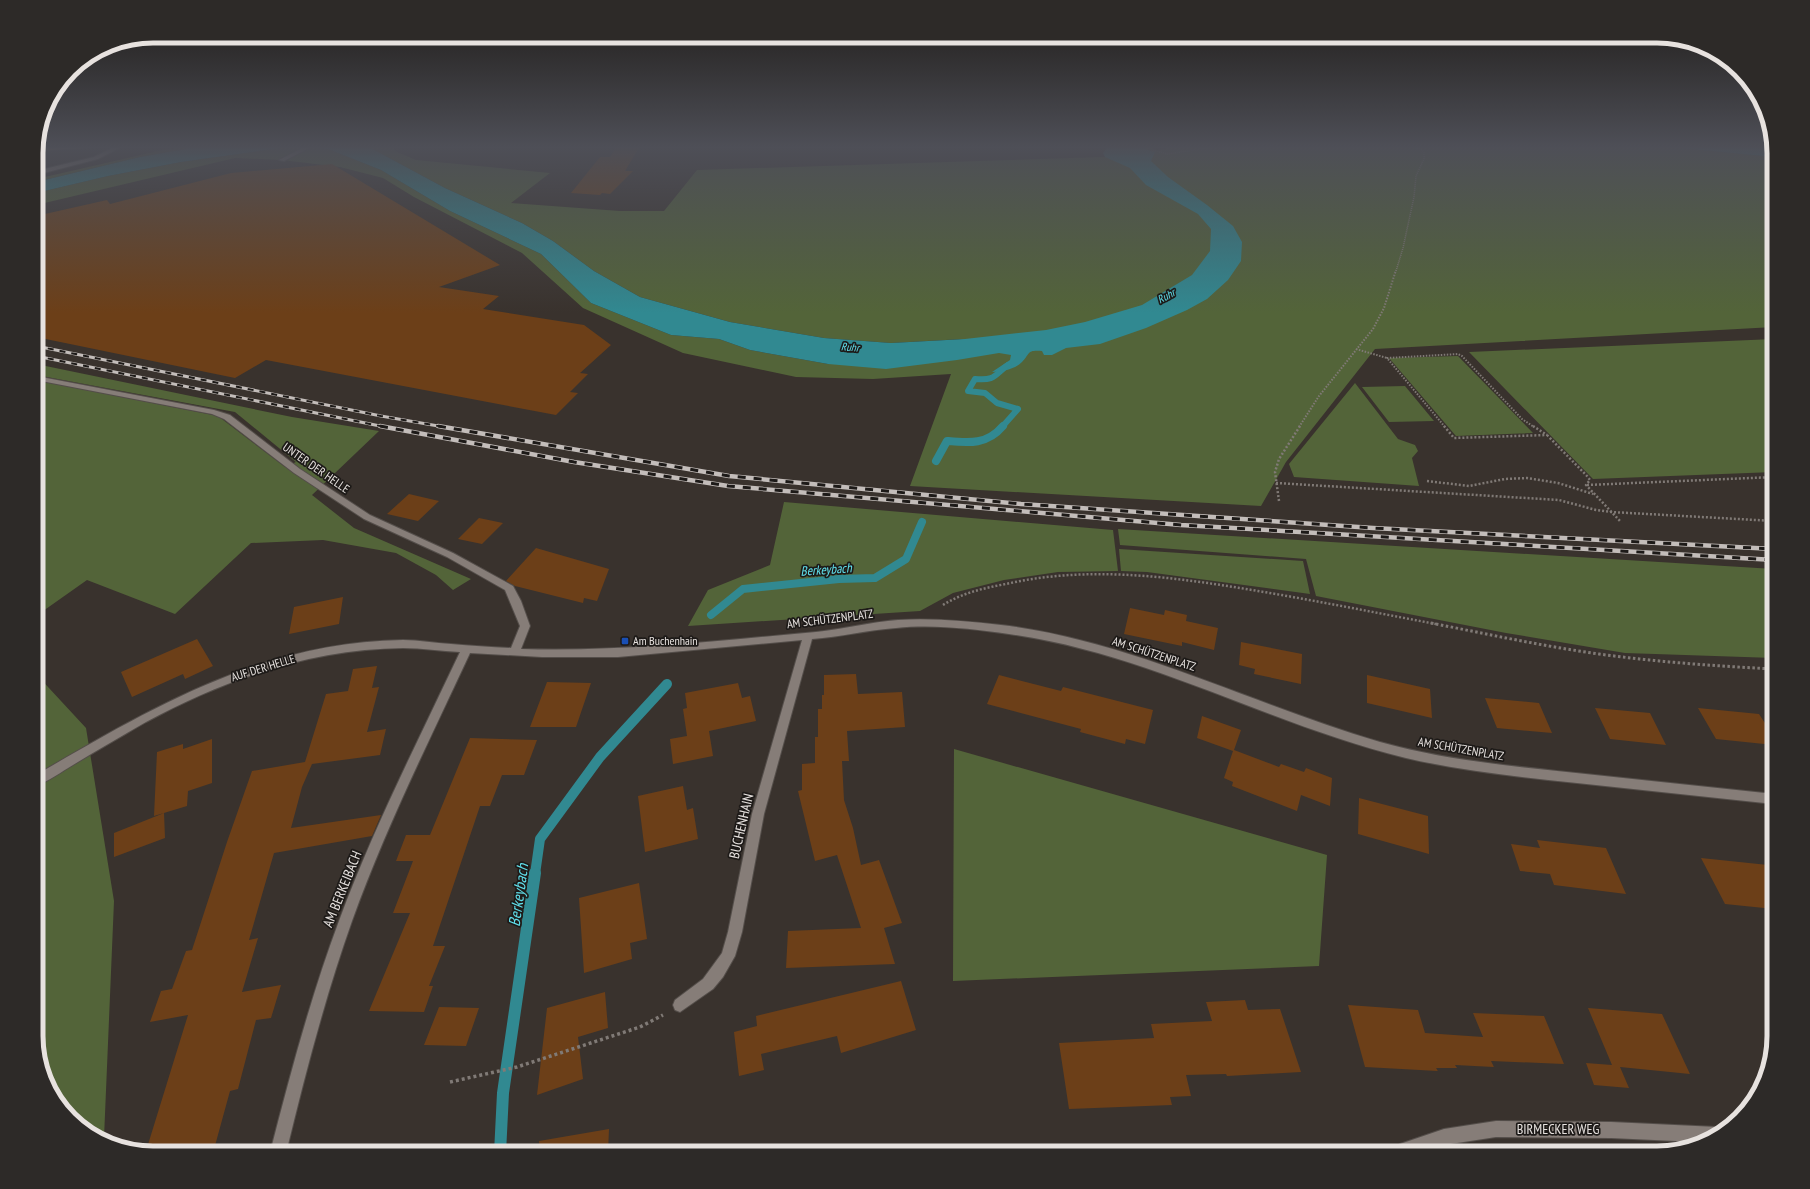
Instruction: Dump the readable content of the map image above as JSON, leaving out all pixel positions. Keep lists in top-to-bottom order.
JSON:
{
  "streets": {
    "street": [
      "UNTER DER HELLE",
      "AM SCHÜTZENPLATZ",
      "AUF DER HELLE",
      "BUCHENHAIN",
      "AM BERKEIBACH",
      "BIRMECKER WEG"
    ]
  },
  "crossings": [
    ["UNTER DER HELLE", "AM SCHÜTZENPLATZ"],
    ["UNTER DER HELLE", "AUF DER HELLE"],
    ["AM SCHÜTZENPLATZ", "AUF DER HELLE"],
    ["AM SCHÜTZENPLATZ", "BUCHENHAIN"],
    ["AUF DER HELLE", "AM BERKEIBACH"]
  ],
  "water": ["Ruhr", "Berkeybach"],
  "places": {
    "transit": ["Am Buchenhain"]
  }
}
